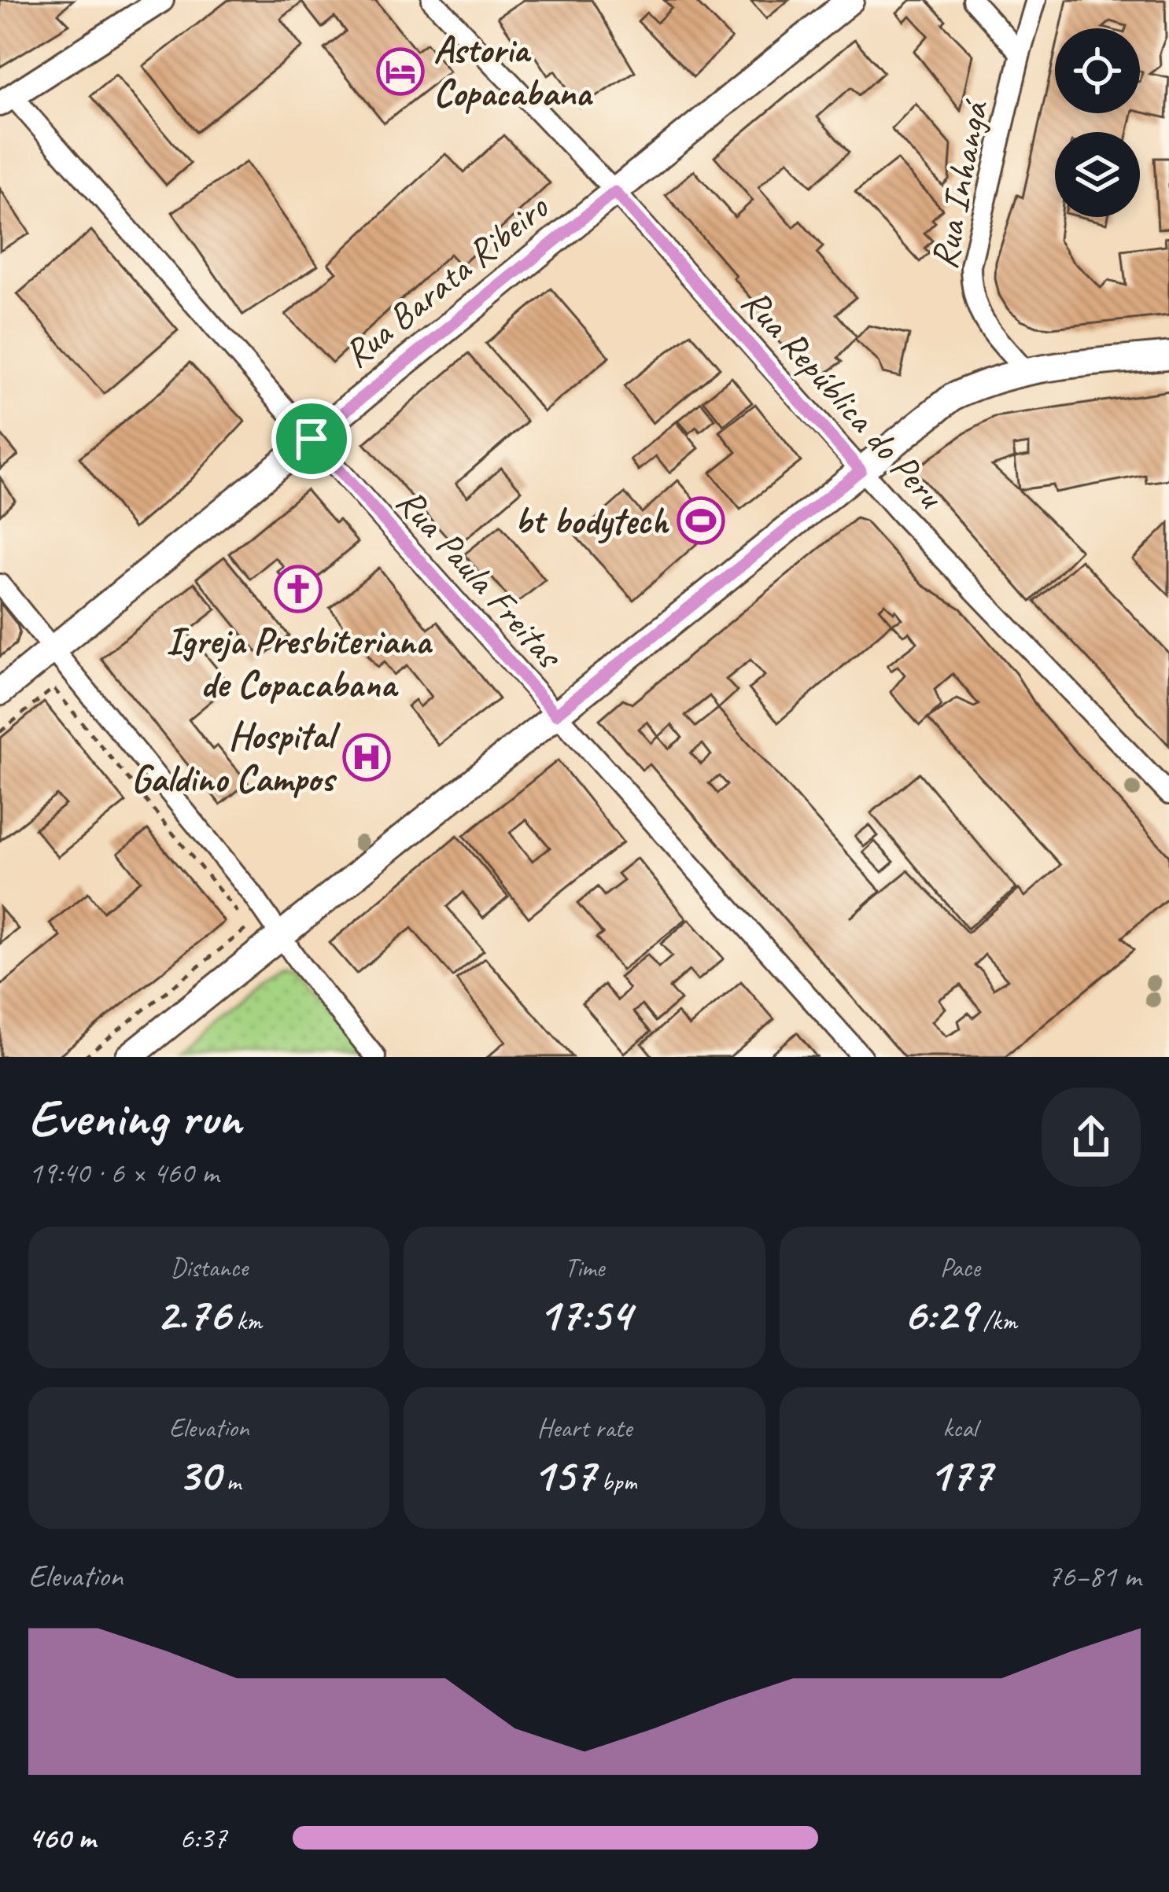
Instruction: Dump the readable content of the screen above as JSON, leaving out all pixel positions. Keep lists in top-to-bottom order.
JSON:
{
  "streets": {
    "main road": ["Rua Barata Ribeiro"],
    "street": ["Rua Inhangá", "Rua República do Peru", "Rua Paula Freitas"]
  },
  "crossings": [
    ["Rua Barata Ribeiro", "Rua República do Peru"],
    ["Rua Barata Ribeiro", "Rua Paula Freitas"]
  ],
  "places": {
    "hotel": ["Astoria Copacabana"],
    "sports": ["bt bodytech"],
    "church": ["Igreja Presbiteriana de Copacabana"],
    "hospital": ["Hospital Galdino Campos"]
  },
  "page": {
    "heading": ["Evening run", "19:40 · 6 × 460 m"],
    "stats": [
      ["Distance", "2.76 km"],
      ["Time", "17:54"],
      ["Pace", "6:29 /km"],
      ["Elevation", "30 m"],
      ["Heart rate", "157 bpm"],
      ["kcal", "177"]
    ],
    "chart": ["Elevation", "76–81 m"],
    "list": [
      {
        "name": "460 m",
        "note": "6:37"
      }
    ]
  }
}
